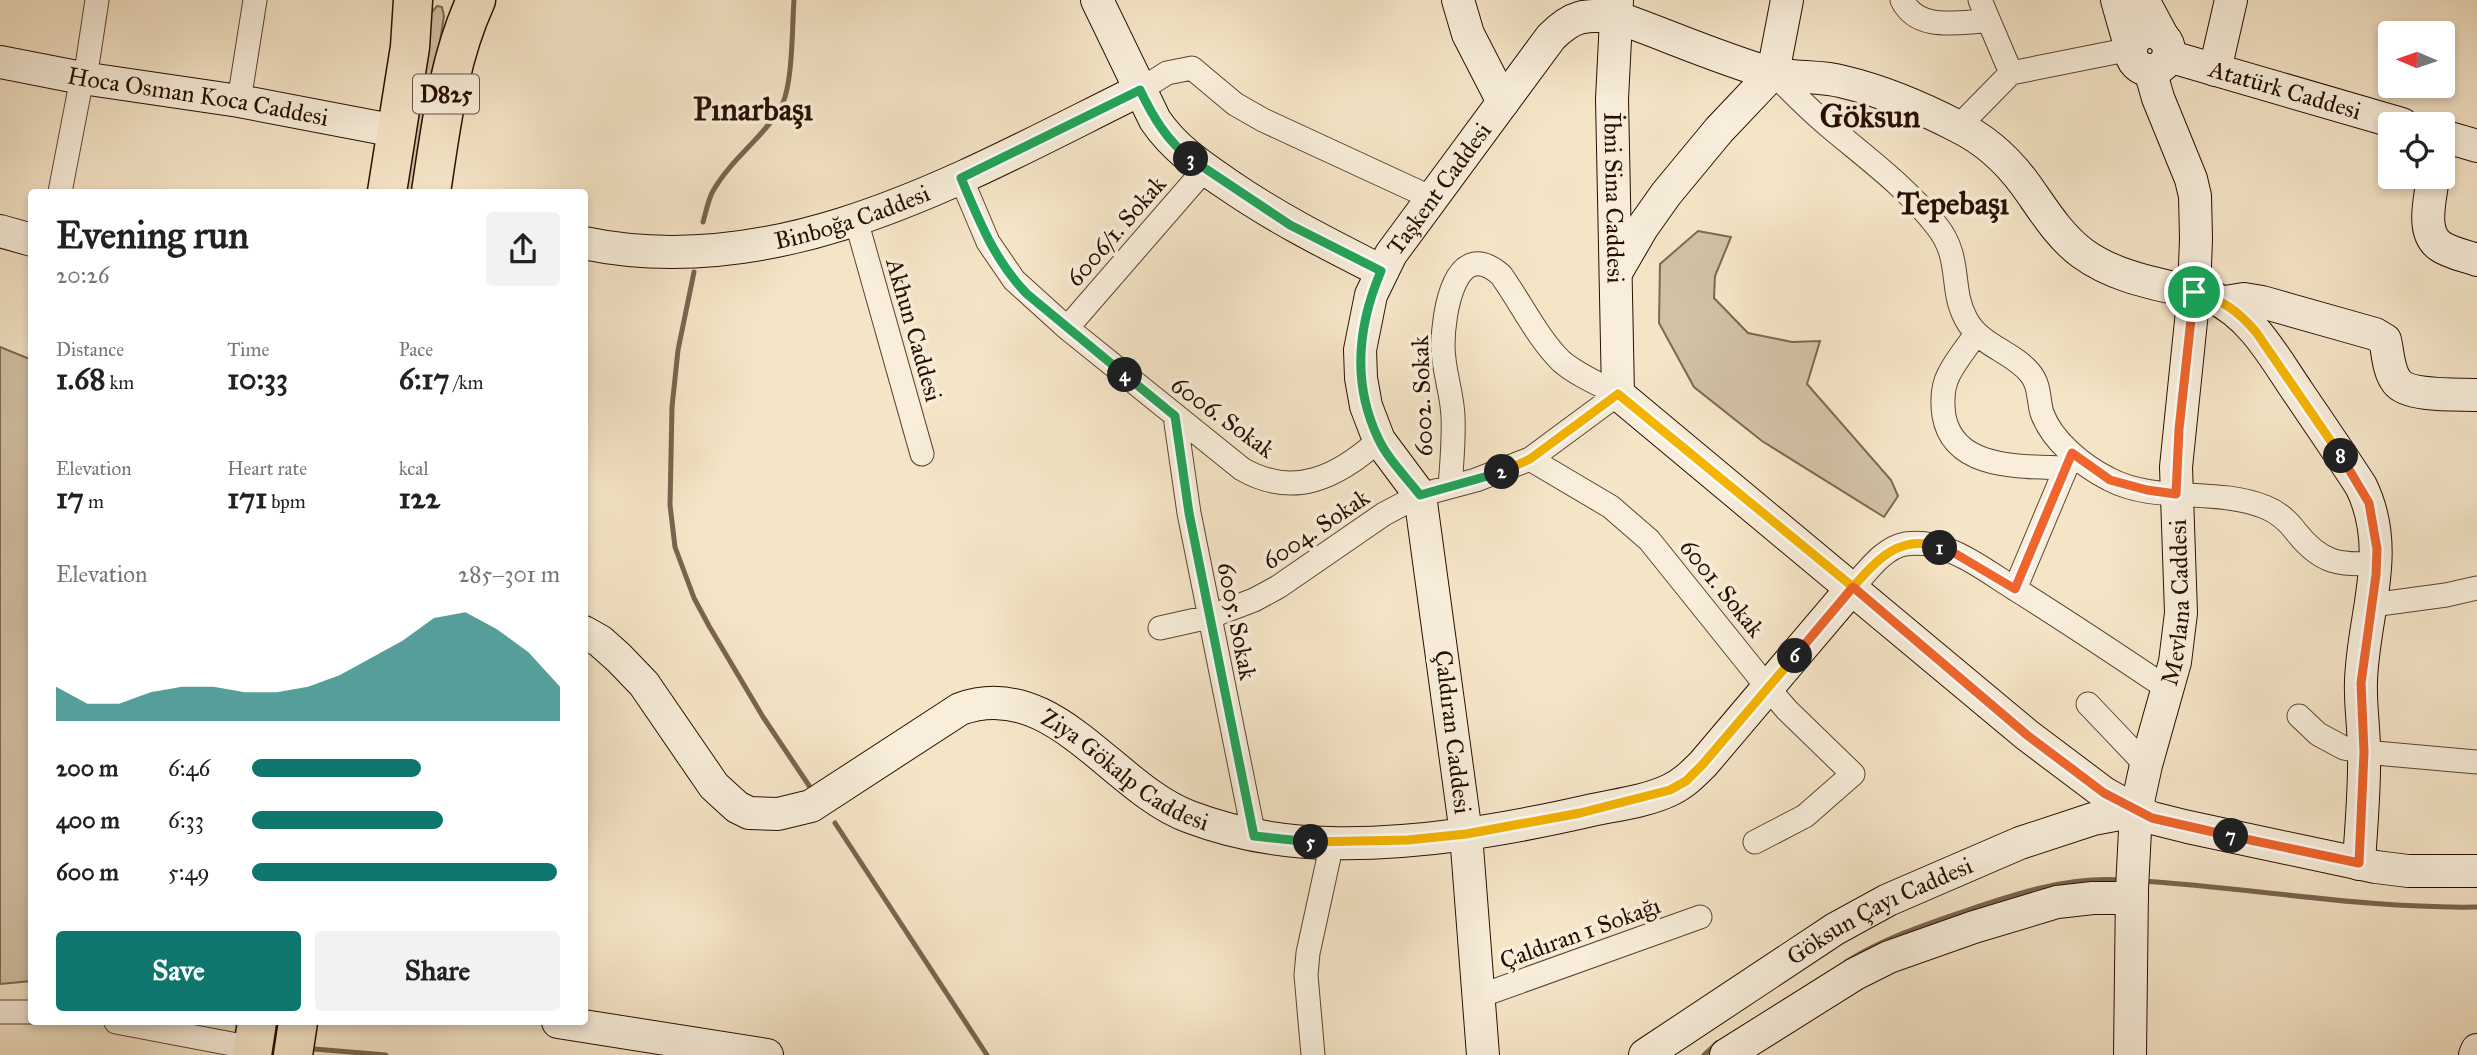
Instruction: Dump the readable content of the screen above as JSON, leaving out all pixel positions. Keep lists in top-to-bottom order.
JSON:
{
  "streets": {
    "highway": ["D825"],
    "street": [
      "Atatürk Caddesi",
      "Hoca Osman Koca Caddesi",
      "Taşkent Caddesi",
      "İbni Sina Caddesi",
      "Binboğa Caddesi",
      "6006/1. Sokak",
      "Akhun Caddesi",
      "6002. Sokak",
      "6006. Sokak",
      "6004. Sokak",
      "6001. Sokak",
      "Mevlana Caddesi",
      "6005. Sokak",
      "Çaldıran Caddesi",
      "Ziya Gökalp Caddesi",
      "Göksun Çayı Caddesi",
      "Çaldıran 1 Sokağı"
    ]
  },
  "crossings": [
    ["Atatürk Caddesi", "Mevlana Caddesi"],
    ["D825", "Hoca Osman Koca Caddesi"],
    ["Taşkent Caddesi", "İbni Sina Caddesi"],
    ["Taşkent Caddesi", "6006. Sokak"],
    ["Taşkent Caddesi", "6004. Sokak"],
    ["Taşkent Caddesi", "Mevlana Caddesi"],
    ["Taşkent Caddesi", "Çaldıran Caddesi"],
    ["İbni Sina Caddesi", "6002. Sokak"],
    ["İbni Sina Caddesi", "6004. Sokak"],
    ["Binboğa Caddesi", "Akhun Caddesi"],
    ["Binboğa Caddesi", "6006. Sokak"],
    ["6006/1. Sokak", "6006. Sokak"],
    ["6002. Sokak", "6004. Sokak"],
    ["6006. Sokak", "6005. Sokak"],
    ["6004. Sokak", "6001. Sokak"],
    ["6004. Sokak", "6005. Sokak"],
    ["6004. Sokak", "Çaldıran Caddesi"],
    ["6001. Sokak", "Ziya Gökalp Caddesi"],
    ["Mevlana Caddesi", "Göksun Çayı Caddesi"],
    ["6005. Sokak", "Ziya Gökalp Caddesi"],
    ["Çaldıran Caddesi", "Ziya Gökalp Caddesi"],
    ["Çaldıran Caddesi", "Çaldıran 1 Sokağı"]
  ],
  "districts": ["Pınarbaşı", "Göksun", "Tepebaşı"],
  "north": "left",
  "page": {
    "pins": [
      "3",
      "4",
      "8",
      "2",
      "1",
      "6",
      "7",
      "5"
    ],
    "heading": ["Evening run", "20:26"],
    "stats": [
      ["Distance", "1.68 km"],
      ["Time", "10:33"],
      ["Pace", "6:17 /km"],
      ["Elevation", "17 m"],
      ["Heart rate", "171 bpm"],
      ["kcal", "122"]
    ],
    "chart": ["Elevation", "285–301 m"],
    "list": [
      {
        "name": "200 m",
        "note": "6:46"
      },
      {
        "name": "400 m",
        "note": "6:33"
      },
      {
        "name": "600 m",
        "note": "5:49"
      }
    ],
    "buttons": ["Save", "Share"]
  }
}
